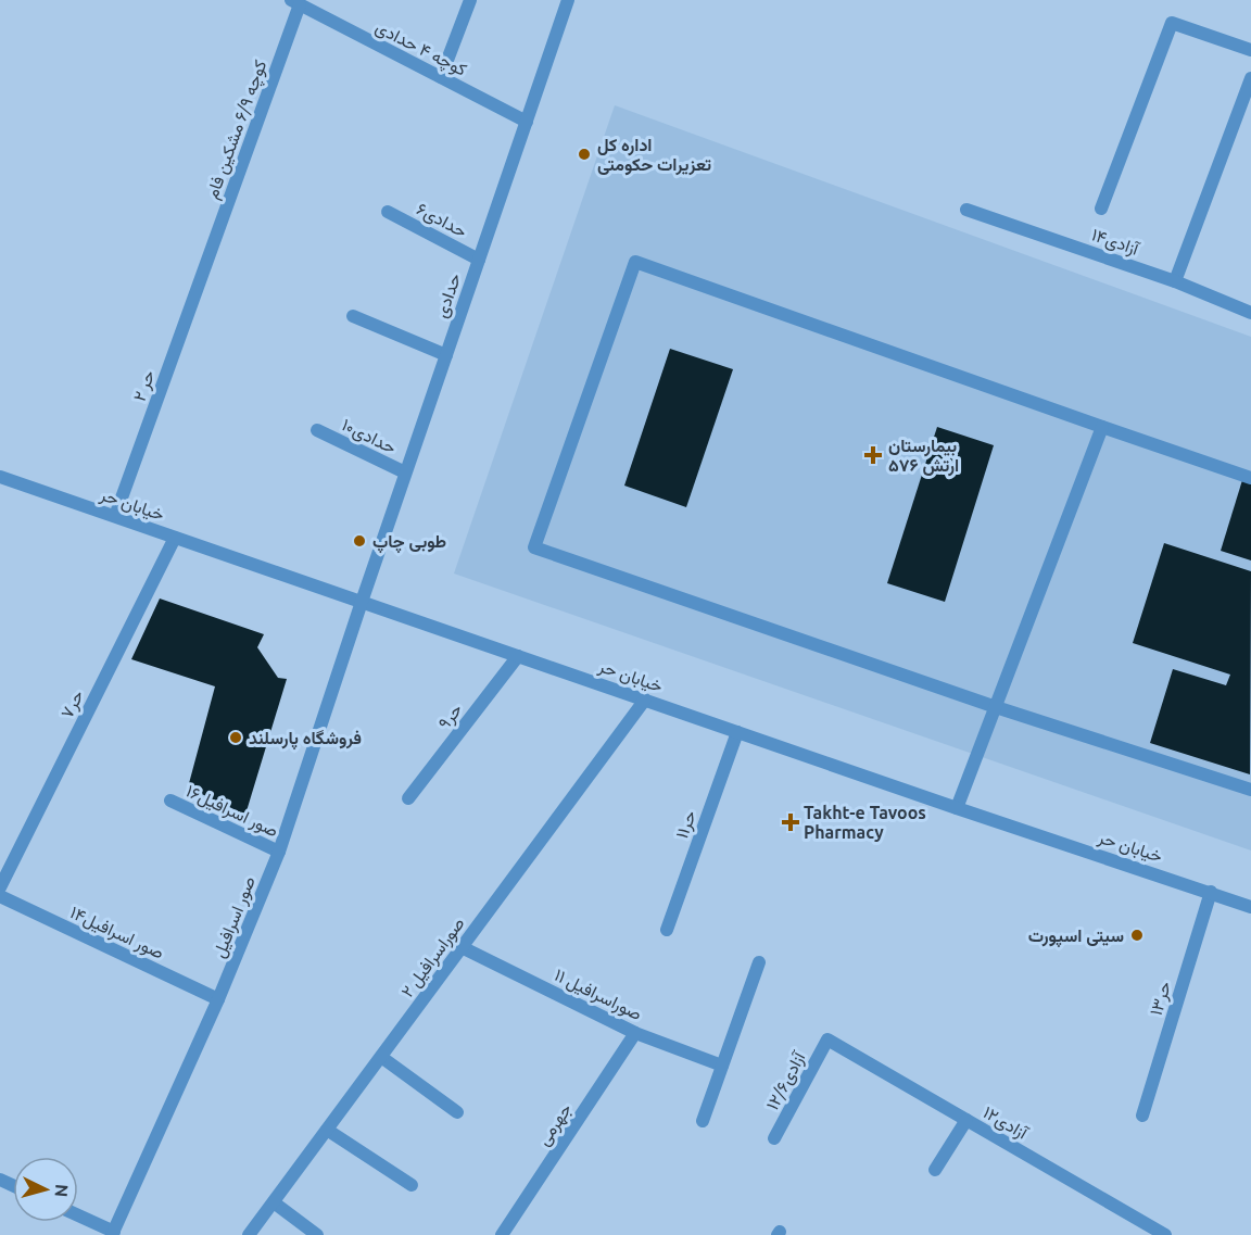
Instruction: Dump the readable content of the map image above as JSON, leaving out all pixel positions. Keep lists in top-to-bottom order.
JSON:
{
  "streets": {
    "street": [
      "کوچه ۴ حدادی",
      "کوچه ۶/۹ مشکین فام",
      "۶حدادی",
      "آزادی۱۴",
      "حدادی",
      "۲ حر",
      "حدادی۱۰",
      "خیابان حر",
      "حر۷",
      "حر۹",
      "صور اسرافیل۱۶",
      "حر۱۱",
      "صور اسرافیل",
      "صور اسرافیل۱۴",
      "صوراسرافیل ۲",
      "صوراسرافیل ۱۱",
      "حر۱۳",
      "آزادی۱۲/۶",
      "آزادی۱۲",
      "جهرمی"
    ]
  },
  "crossings": [
    ["کوچه ۴ حدادی", "کوچه ۶/۹ مشکین فام"],
    ["کوچه ۴ حدادی", "حدادی"],
    ["کوچه ۶/۹ مشکین فام", "۲ حر"],
    ["۶حدادی", "حدادی"],
    ["حدادی", "حدادی۱۰"],
    ["حدادی", "خیابان حر"],
    ["حدادی", "صور اسرافیل"],
    ["۲ حر", "خیابان حر"],
    ["خیابان حر", "حر۷"],
    ["خیابان حر", "حر۹"],
    ["خیابان حر", "حر۱۱"],
    ["خیابان حر", "صور اسرافیل"],
    ["خیابان حر", "صوراسرافیل ۲"],
    ["خیابان حر", "حر۱۳"],
    ["صور اسرافیل۱۶", "صور اسرافیل"],
    ["صور اسرافیل", "صور اسرافیل۱۴"],
    ["صوراسرافیل ۲", "صوراسرافیل ۱۱"],
    ["صوراسرافیل ۱۱", "جهرمی"],
    ["آزادی۱۲/۶", "آزادی۱۲"]
  ],
  "places": {
    "other": [
      "اداره کل تعزیرات حکومتی",
      "طوبی چاپ",
      "فروشگاه پارسلند",
      "سیتی اسپورت"
    ],
    "health": ["بیمارستان ۵۷۶ ارتش", "Takht-e Tavoos Pharmacy"]
  },
  "north": "right"
}
